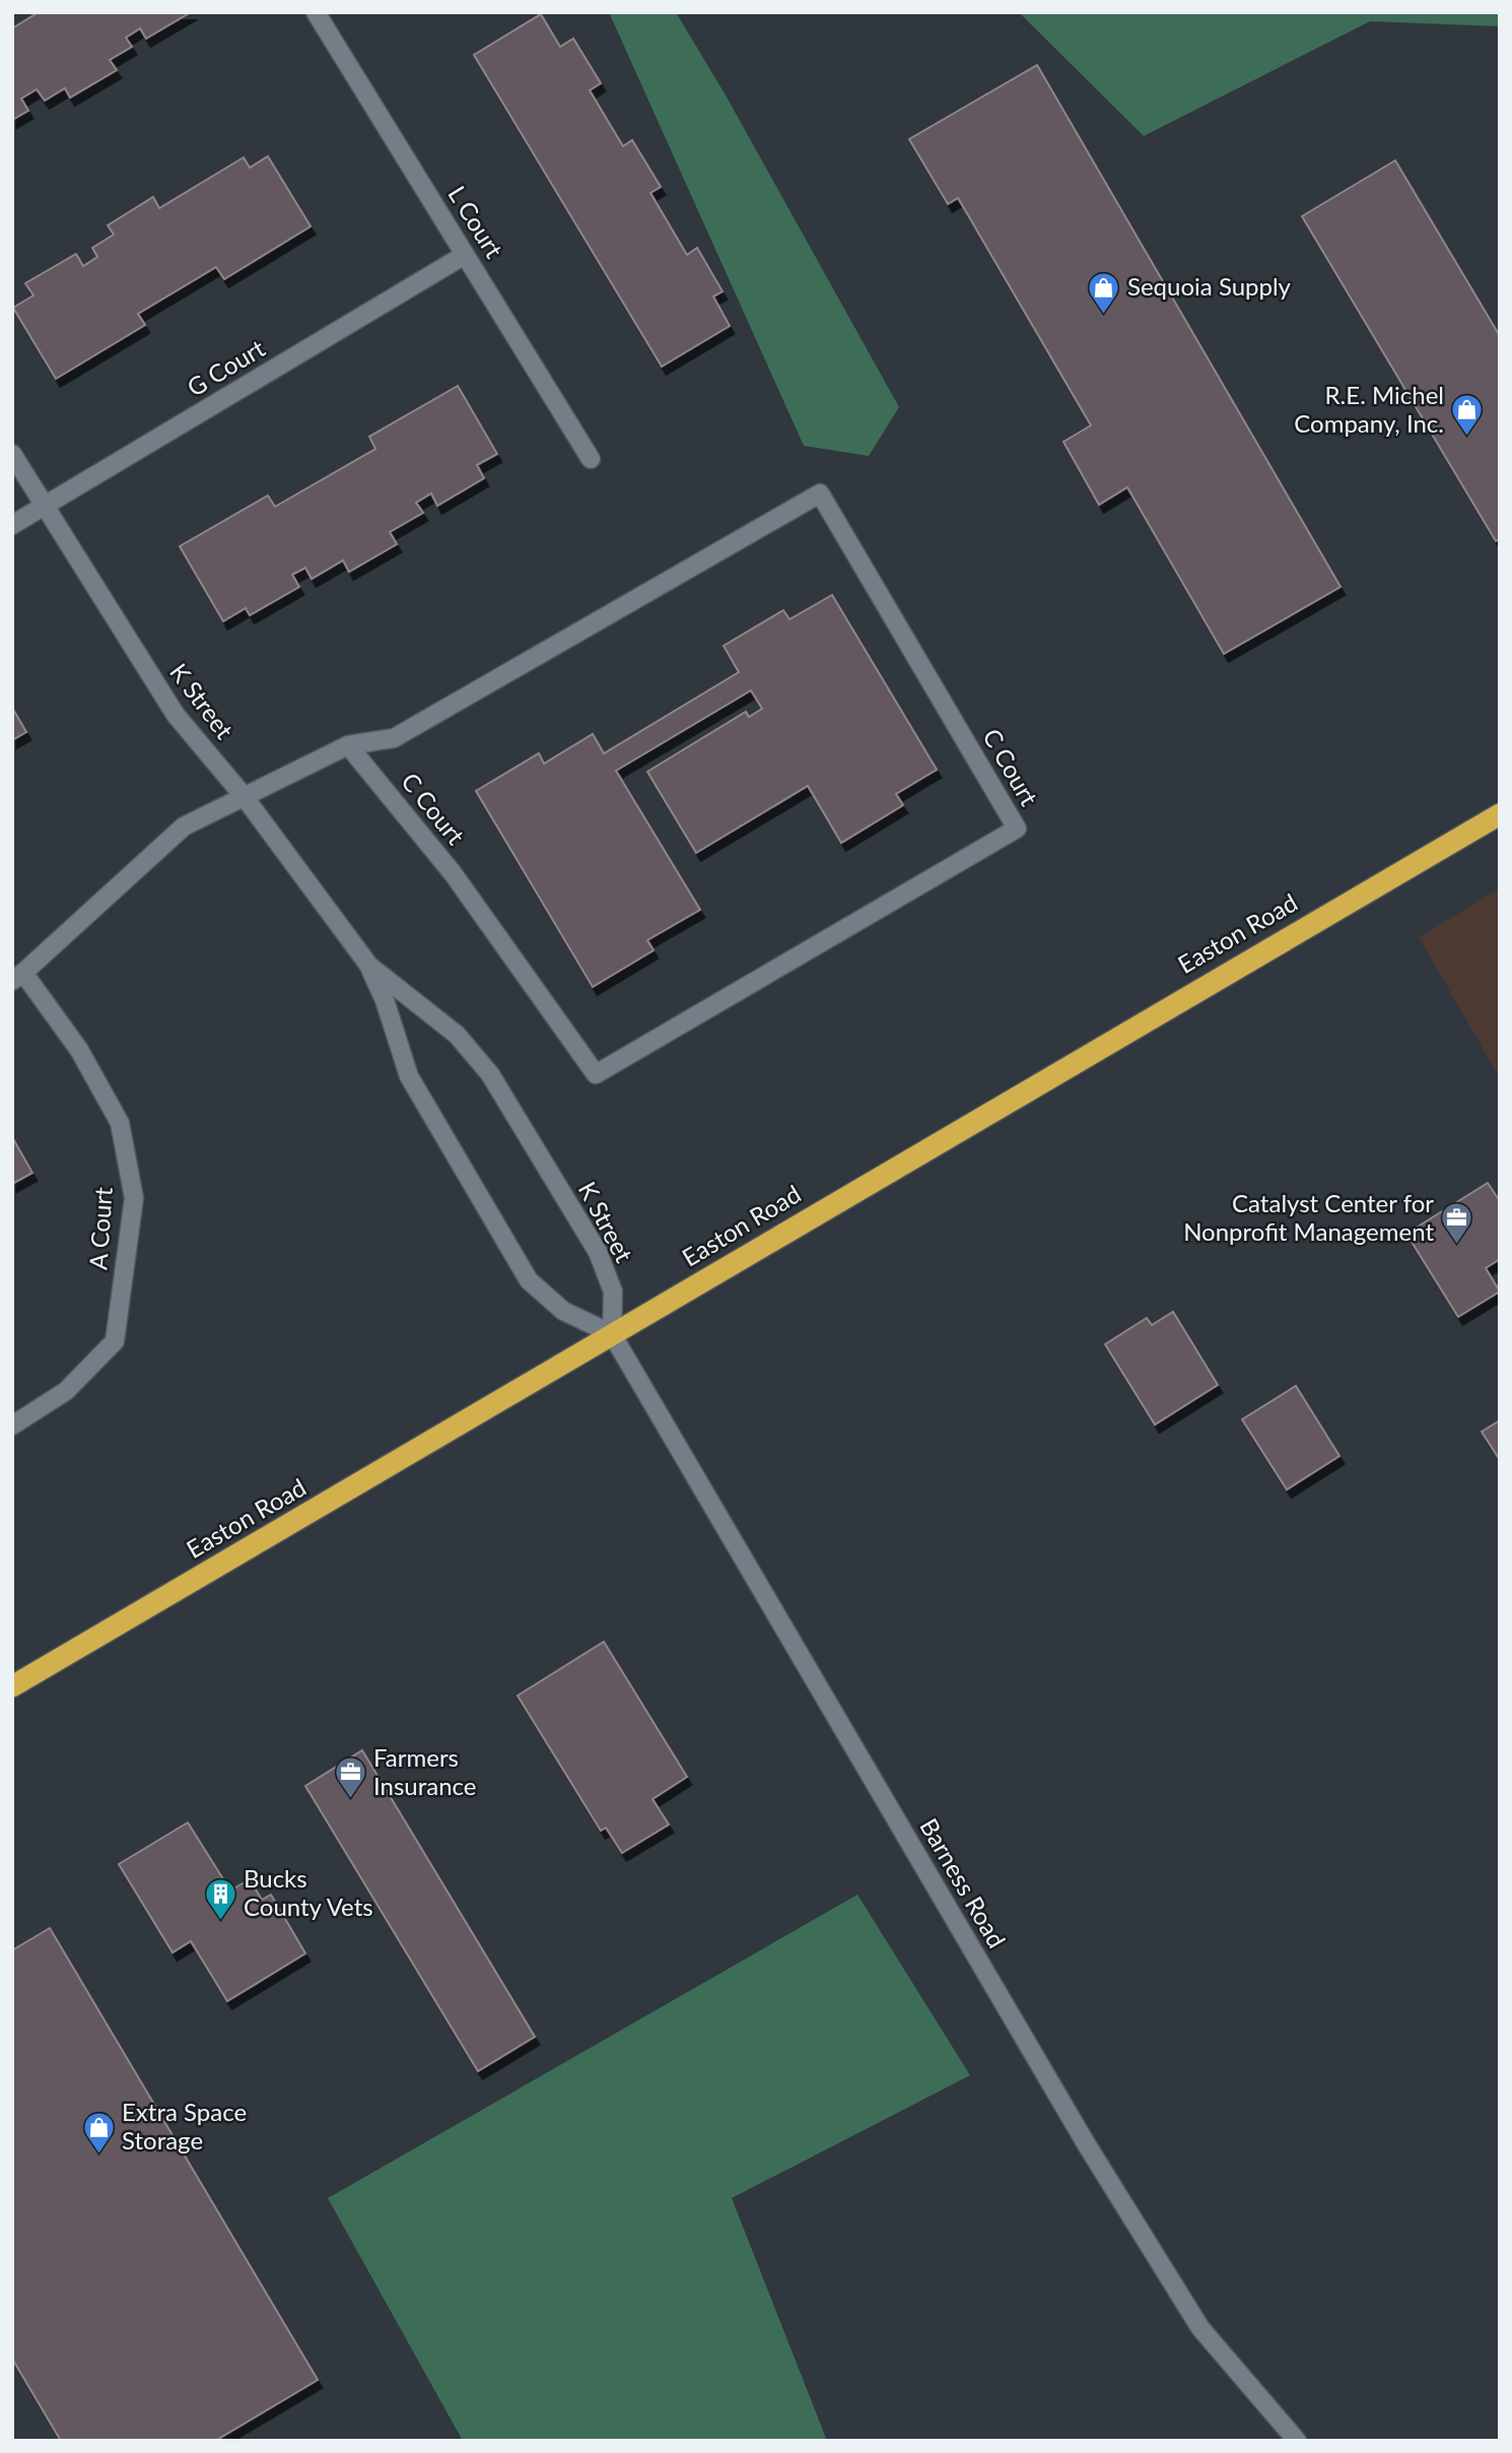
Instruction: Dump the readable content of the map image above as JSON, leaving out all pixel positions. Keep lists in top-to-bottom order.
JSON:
{
  "streets": {
    "highway": ["Easton Road"],
    "street": [
      "L Court",
      "G Court",
      "K Street",
      "C Court",
      "A Court",
      "Barness Road"
    ]
  },
  "crossings": [
    ["L Court", "G Court"],
    ["G Court", "K Street"],
    ["K Street", "C Court"],
    ["K Street", "Easton Road"],
    ["K Street", "A Court"],
    ["K Street", "Barness Road"],
    ["C Court", "A Court"],
    ["Easton Road", "Barness Road"]
  ],
  "places": {
    "shop": ["Sequoia Supply", "R.E. Michel Company, Inc.", "Extra Space Storage"],
    "office": ["Catalyst Center for Nonprofit Management", "Farmers Insurance"],
    "building": ["Bucks County Vets"]
  }
}
